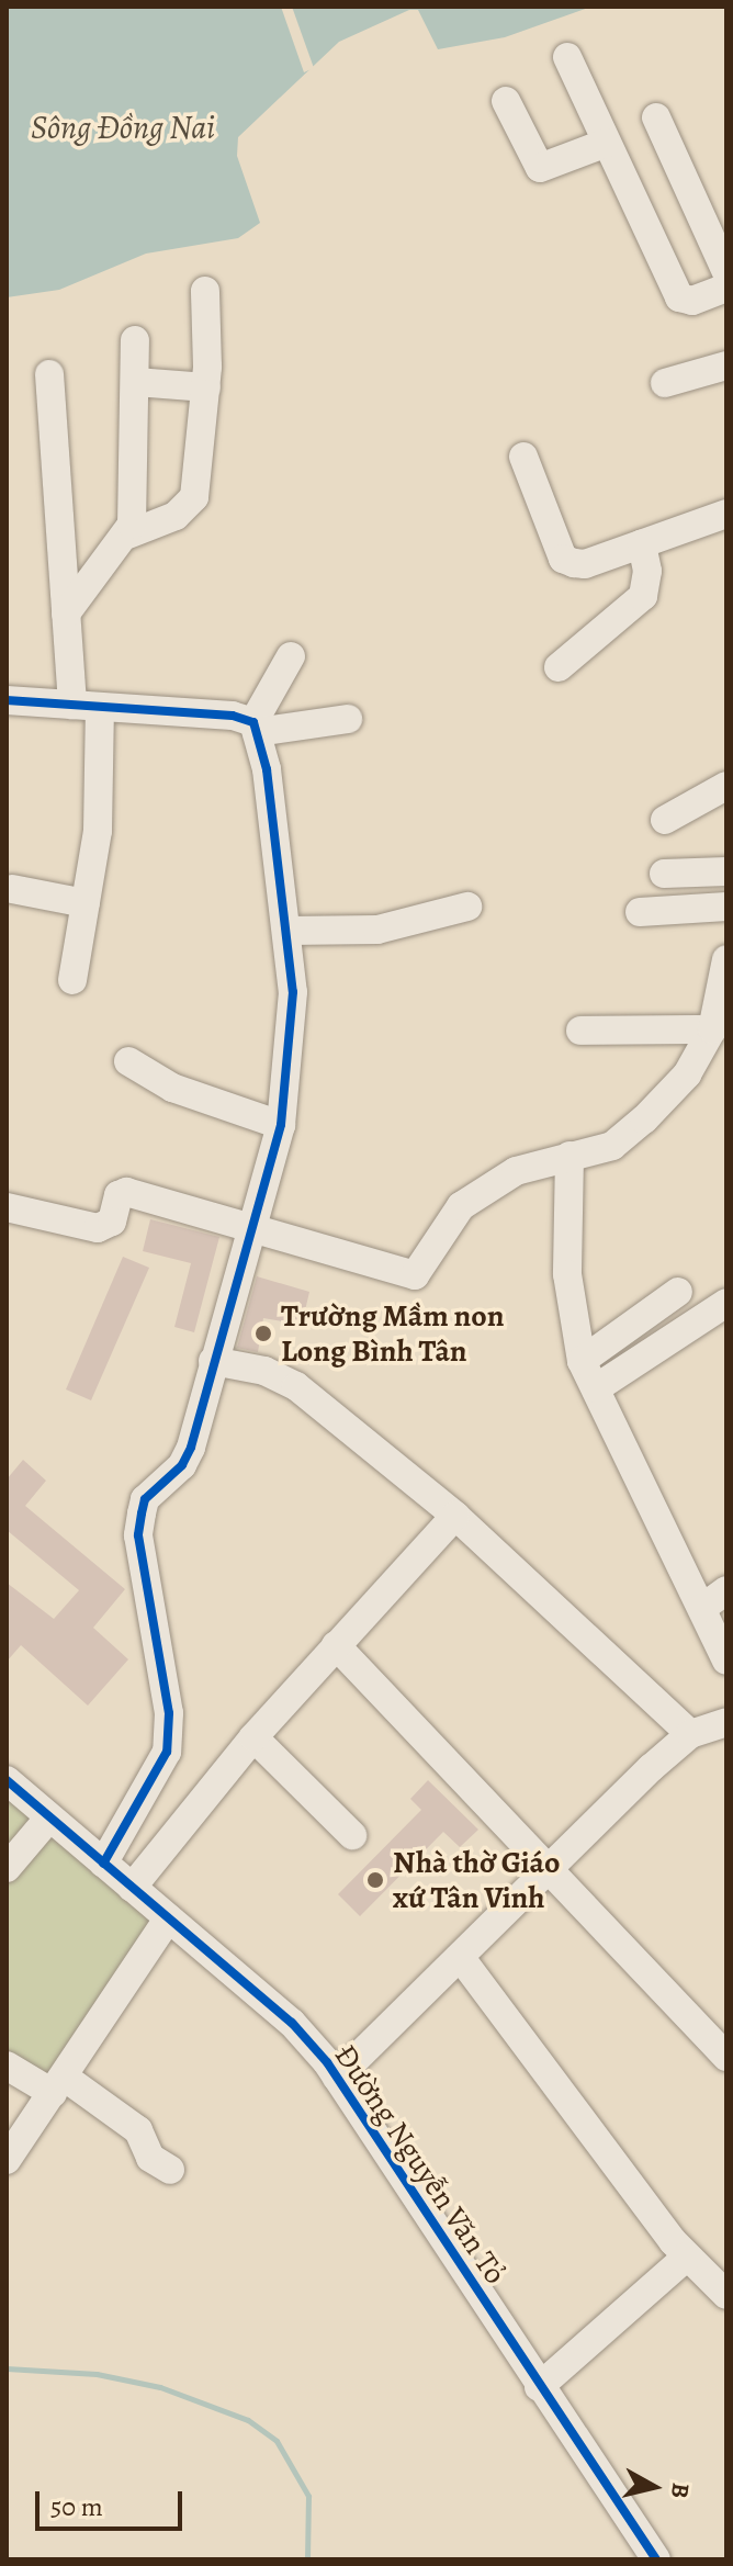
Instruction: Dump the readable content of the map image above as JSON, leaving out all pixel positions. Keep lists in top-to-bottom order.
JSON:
{
  "streets": {
    "street": ["Đường Nguyễn Văn Tỏ"]
  },
  "water": ["Sông Đồng Nai"],
  "places": ["Trường Mầm non Long Bình Tân", "Nhà thờ Giáo xứ Tân Vinh"],
  "scale_bar": "50 m",
  "north": "right"
}
